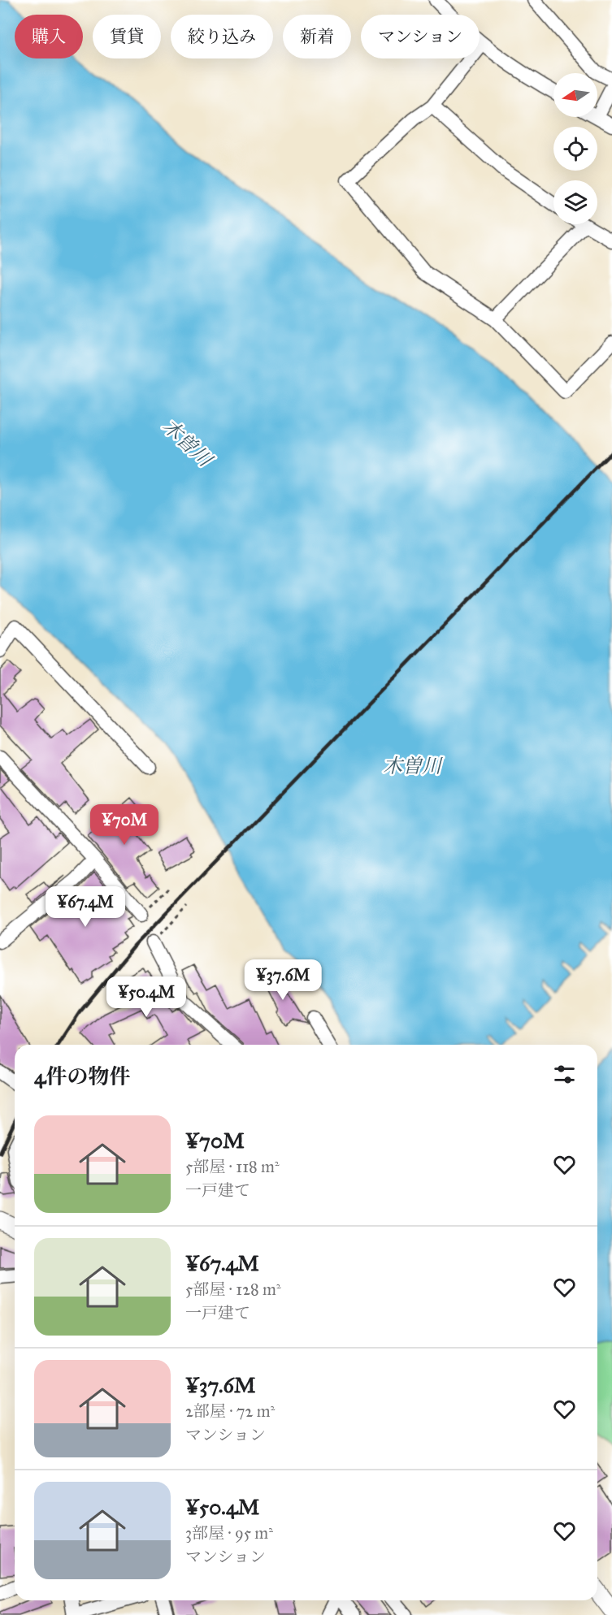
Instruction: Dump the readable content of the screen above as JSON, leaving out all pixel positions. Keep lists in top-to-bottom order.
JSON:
{
  "water": ["木曽川"],
  "north": "left",
  "page": {
    "chip": [
      "購入",
      "賃貸",
      "絞り込み",
      "新着",
      "マンション"
    ],
    "price": [
      "¥70M",
      "¥67.4M",
      "¥37.6M",
      "¥50.4M"
    ],
    "heading": "4件の物件",
    "list": [
      {
        "name": "¥70M",
        "note": "5部屋 · 118 m² · 一戸建て"
      },
      {
        "name": "¥67.4M",
        "note": "5部屋 · 128 m² · 一戸建て"
      },
      {
        "name": "¥37.6M",
        "note": "2部屋 · 72 m² · マンション"
      },
      {
        "name": "¥50.4M",
        "note": "3部屋 · 95 m² · マンション"
      }
    ]
  }
}
